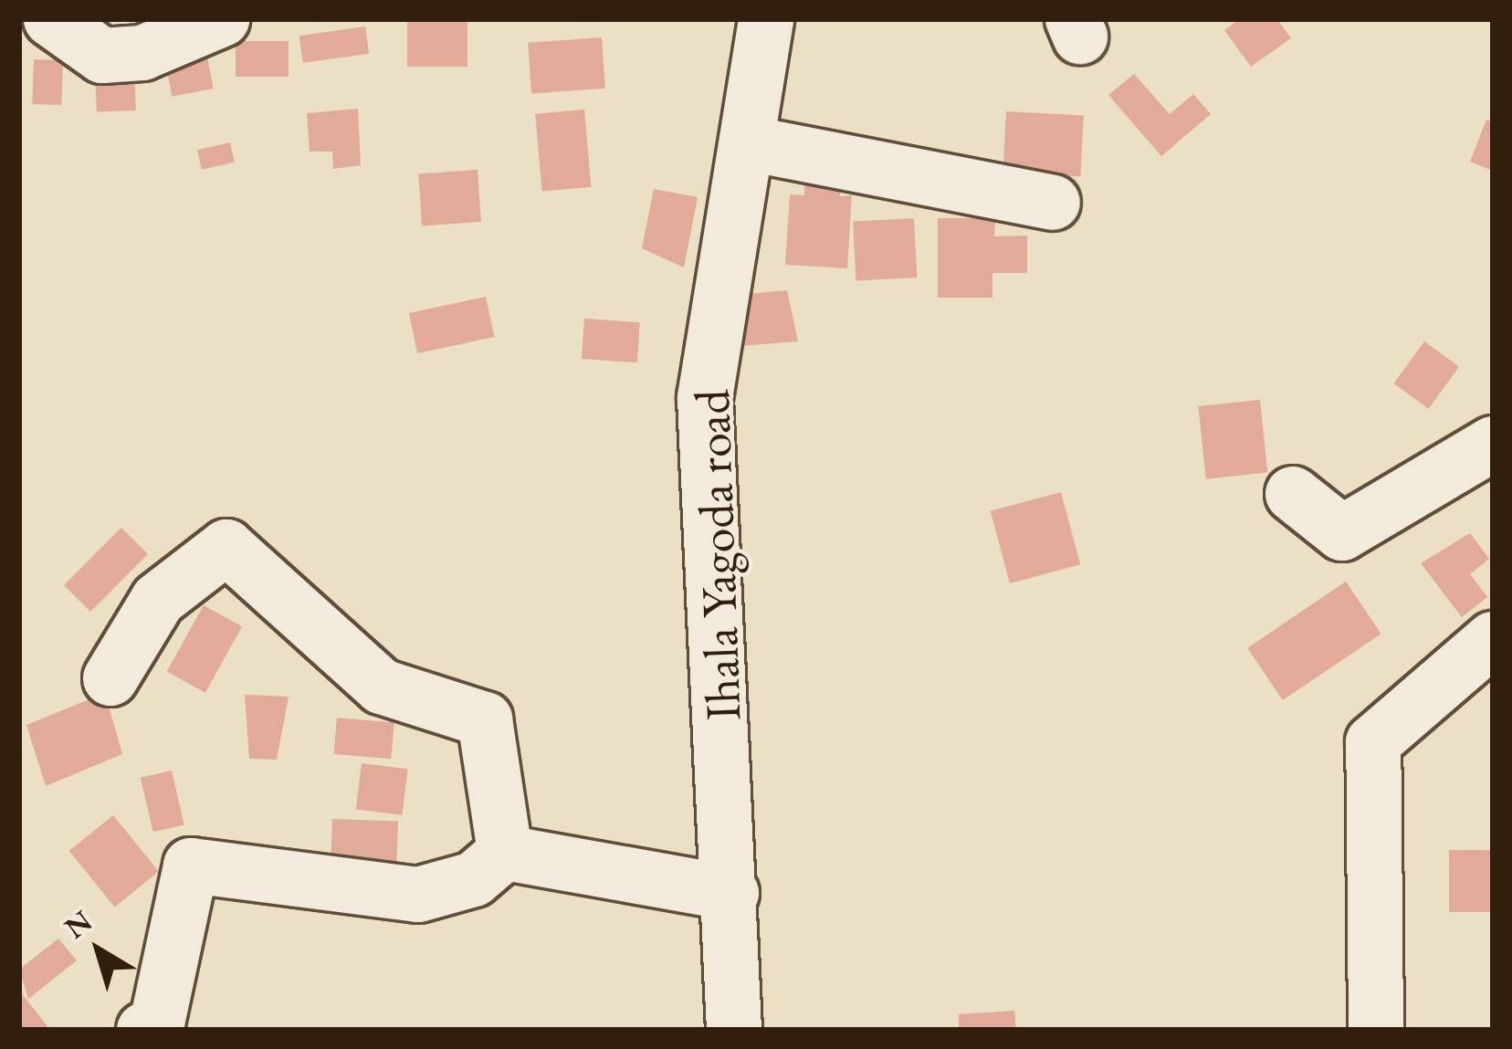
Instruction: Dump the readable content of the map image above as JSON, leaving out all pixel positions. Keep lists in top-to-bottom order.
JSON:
{
  "streets": {
    "street": ["Ihala Yagoda road"]
  },
  "north": "top left"
}
